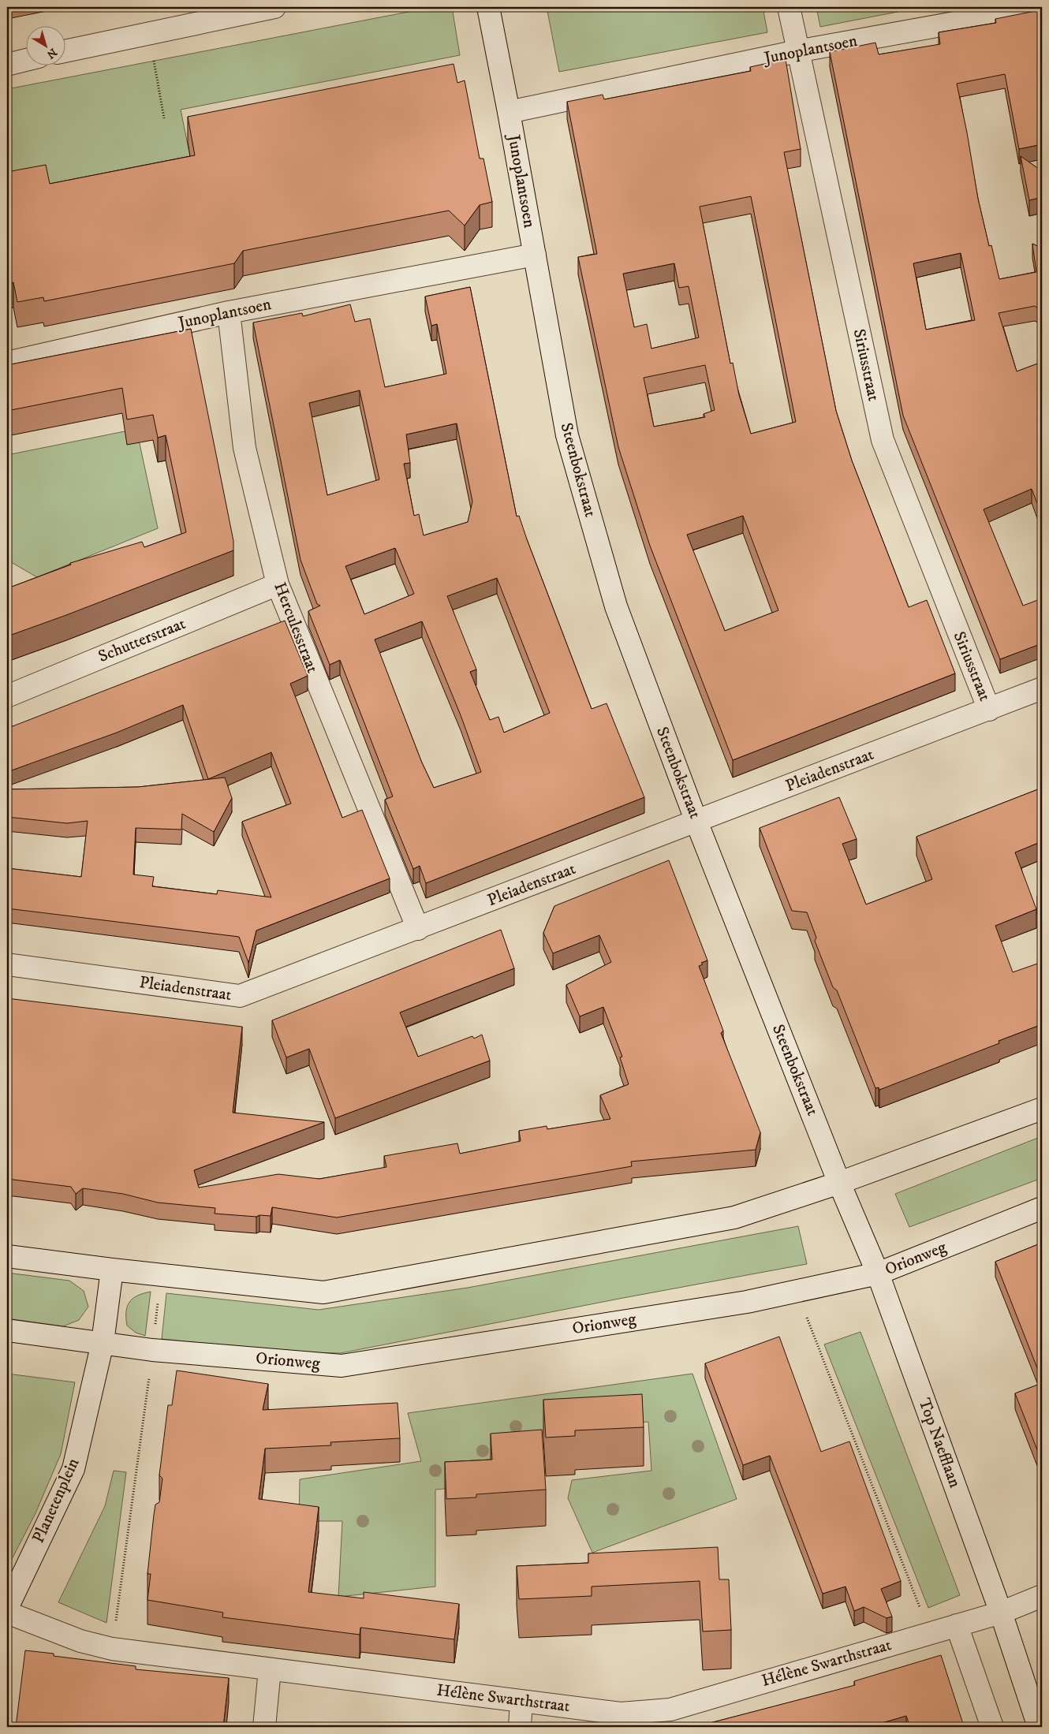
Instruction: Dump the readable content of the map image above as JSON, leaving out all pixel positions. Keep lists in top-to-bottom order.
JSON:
{
  "streets": {
    "street": [
      "Junoplantsoen",
      "Siriusstraat",
      "Steenbokstraat",
      "Herculesstraat",
      "Schutterstraat",
      "Pleiadenstraat",
      "Orionweg",
      "Top Naefflaan",
      "Planetenplein",
      "Hélène Swarthstraat"
    ]
  },
  "crossings": [
    ["Junoplantsoen", "Siriusstraat"],
    ["Junoplantsoen", "Steenbokstraat"],
    ["Junoplantsoen", "Herculesstraat"],
    ["Siriusstraat", "Pleiadenstraat"],
    ["Steenbokstraat", "Pleiadenstraat"],
    ["Steenbokstraat", "Orionweg"],
    ["Steenbokstraat", "Top Naefflaan"],
    ["Herculesstraat", "Schutterstraat"],
    ["Herculesstraat", "Pleiadenstraat"],
    ["Orionweg", "Top Naefflaan"],
    ["Top Naefflaan", "Hélène Swarthstraat"]
  ],
  "north": "bottom right"
}
